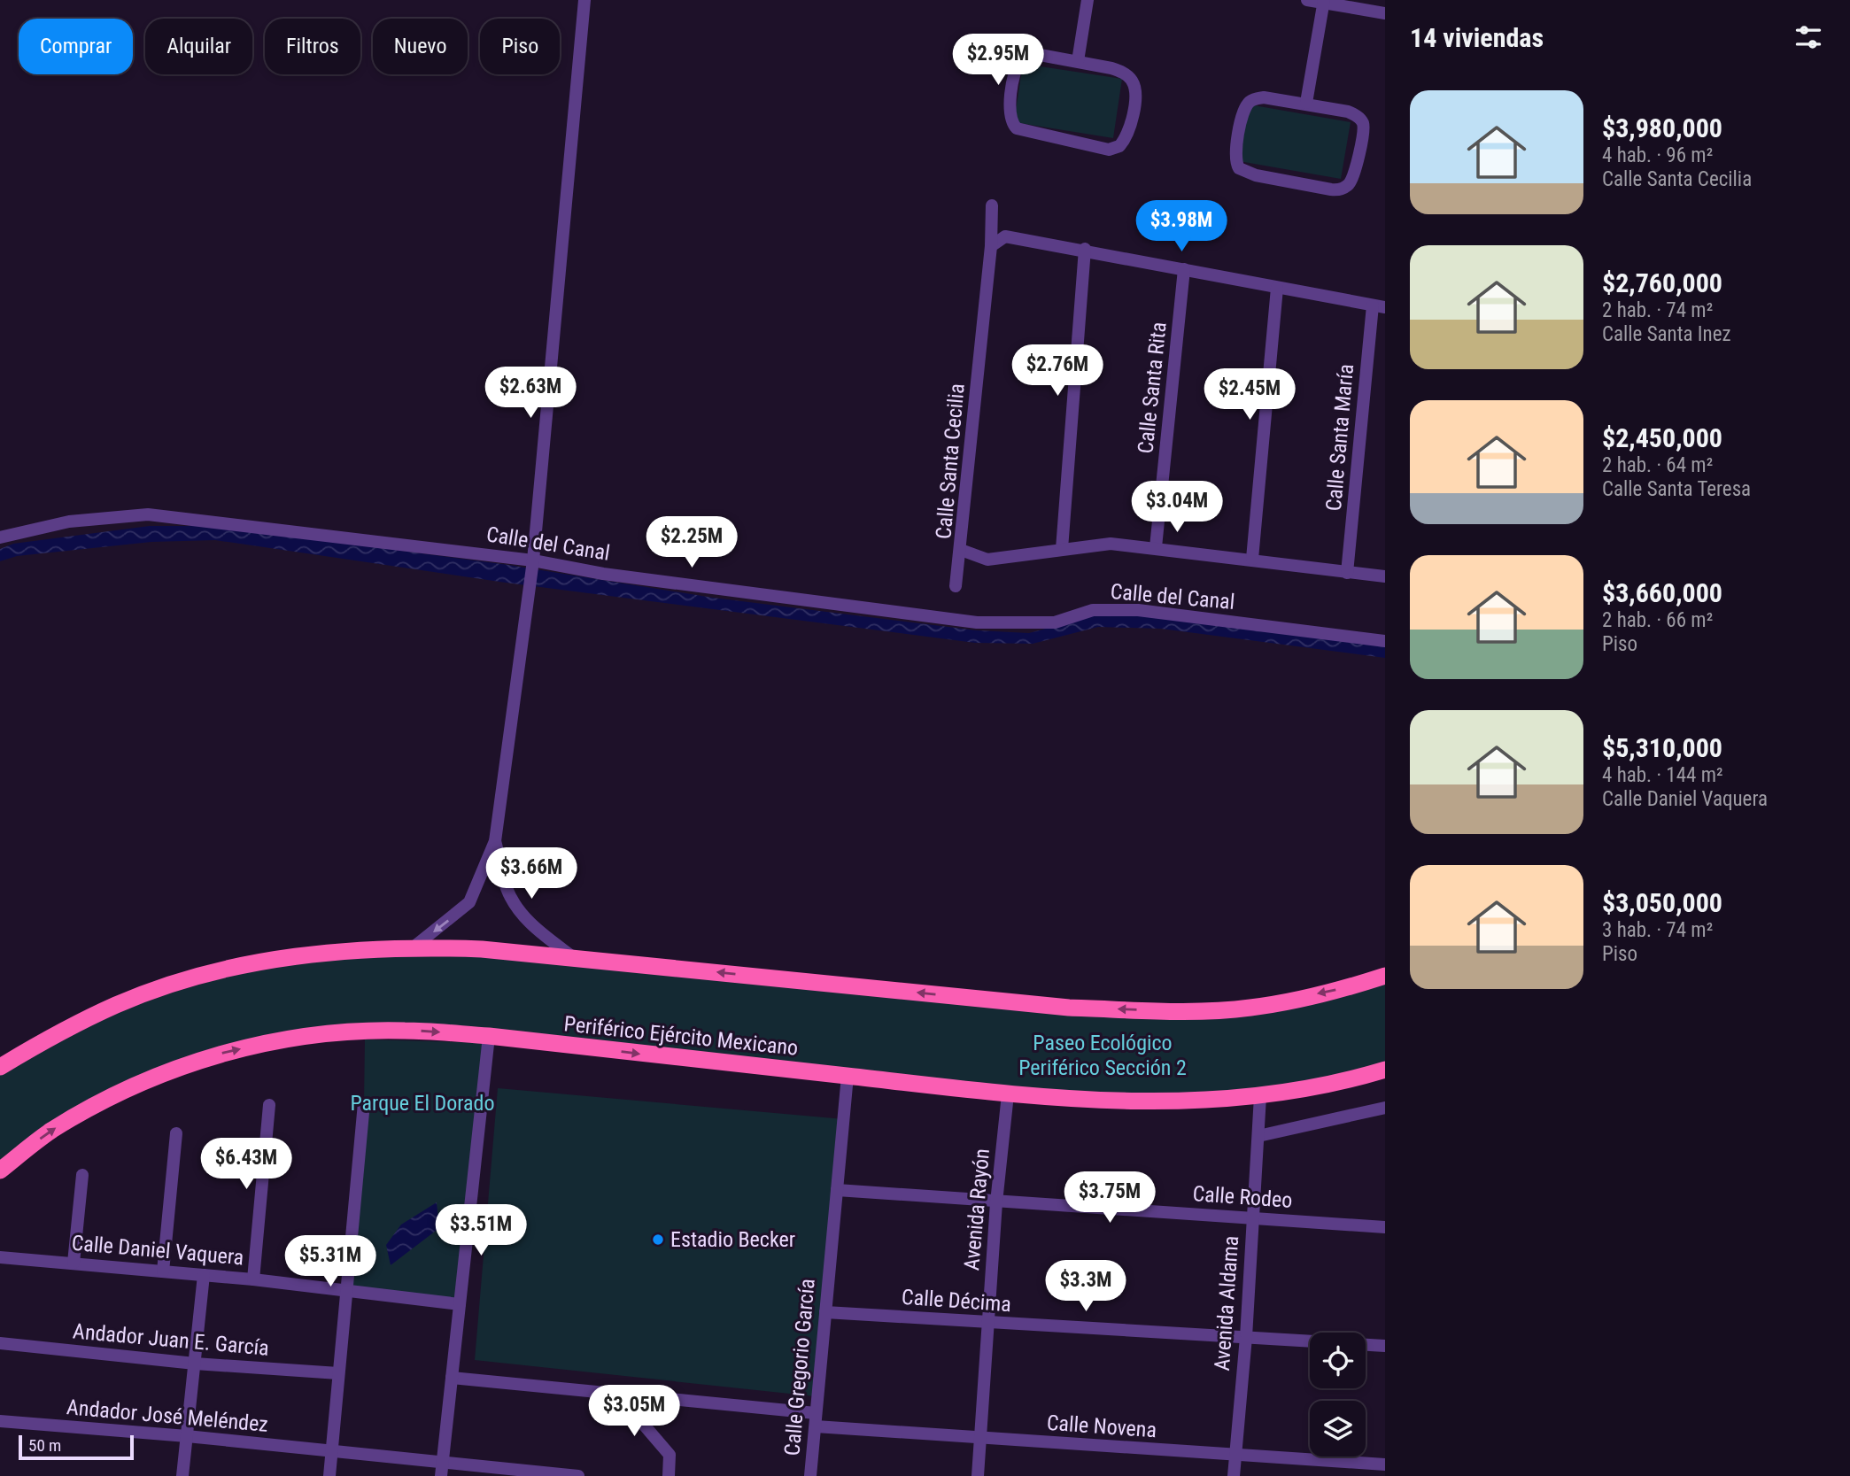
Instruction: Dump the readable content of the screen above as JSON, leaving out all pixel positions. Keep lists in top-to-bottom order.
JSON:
{
  "streets": {
    "highway": ["Periférico Ejército Mexicano"],
    "street": [
      "Calle Santa Rita",
      "Calle Santa María",
      "Calle Santa Cecilia",
      "Calle del Canal",
      "Calle Rodeo",
      "Avenida Rayón",
      "Calle Daniel Vaquera",
      "Calle Décima",
      "Avenida Aldama",
      "Andador Juan E. García",
      "Calle Gregorio García",
      "Andador José Meléndez",
      "Calle Novena"
    ]
  },
  "crossings": [
    ["Calle Santa Rita", "Calle Santa Cecilia"],
    ["Calle Santa María", "Calle Santa Cecilia"],
    ["Periférico Ejército Mexicano", "Avenida Rayón"],
    ["Periférico Ejército Mexicano", "Avenida Aldama"],
    ["Periférico Ejército Mexicano", "Calle Gregorio García"],
    ["Calle Rodeo", "Avenida Rayón"],
    ["Calle Rodeo", "Avenida Aldama"],
    ["Calle Rodeo", "Calle Gregorio García"],
    ["Avenida Rayón", "Calle Décima"],
    ["Avenida Rayón", "Calle Novena"],
    ["Calle Décima", "Avenida Aldama"],
    ["Calle Décima", "Calle Gregorio García"],
    ["Avenida Aldama", "Calle Novena"],
    ["Calle Gregorio García", "Calle Novena"]
  ],
  "parks": ["Paseo Ecológico Periférico Sección 2", "Parque El Dorado"],
  "places": ["Estadio Becker"],
  "scale_bar": "50 m",
  "page": {
    "heading": "14 viviendas",
    "chip": [
      "Comprar",
      "Alquilar",
      "Filtros",
      "Nuevo",
      "Piso"
    ],
    "price": [
      "$2.95M",
      "$3.98M",
      "$2.76M",
      "$2.63M",
      "$2.45M",
      "$3.04M",
      "$2.25M",
      "$3.66M",
      "$6.43M",
      "$3.75M",
      "$3.51M",
      "$5.31M",
      "$3.3M",
      "$3.05M"
    ],
    "list": [
      {
        "name": "$3,980,000",
        "note": "4 hab. · 96 m² · Calle Santa Cecilia"
      },
      {
        "name": "$2,760,000",
        "note": "2 hab. · 74 m² · Calle Santa Inez"
      },
      {
        "name": "$2,450,000",
        "note": "2 hab. · 64 m² · Calle Santa Teresa"
      },
      {
        "name": "$3,660,000",
        "note": "2 hab. · 66 m² · Piso"
      },
      {
        "name": "$5,310,000",
        "note": "4 hab. · 144 m² · Calle Daniel Vaquera"
      },
      {
        "name": "$3,050,000",
        "note": "3 hab. · 74 m² · Piso"
      }
    ],
    "scale": "50 m"
  }
}
